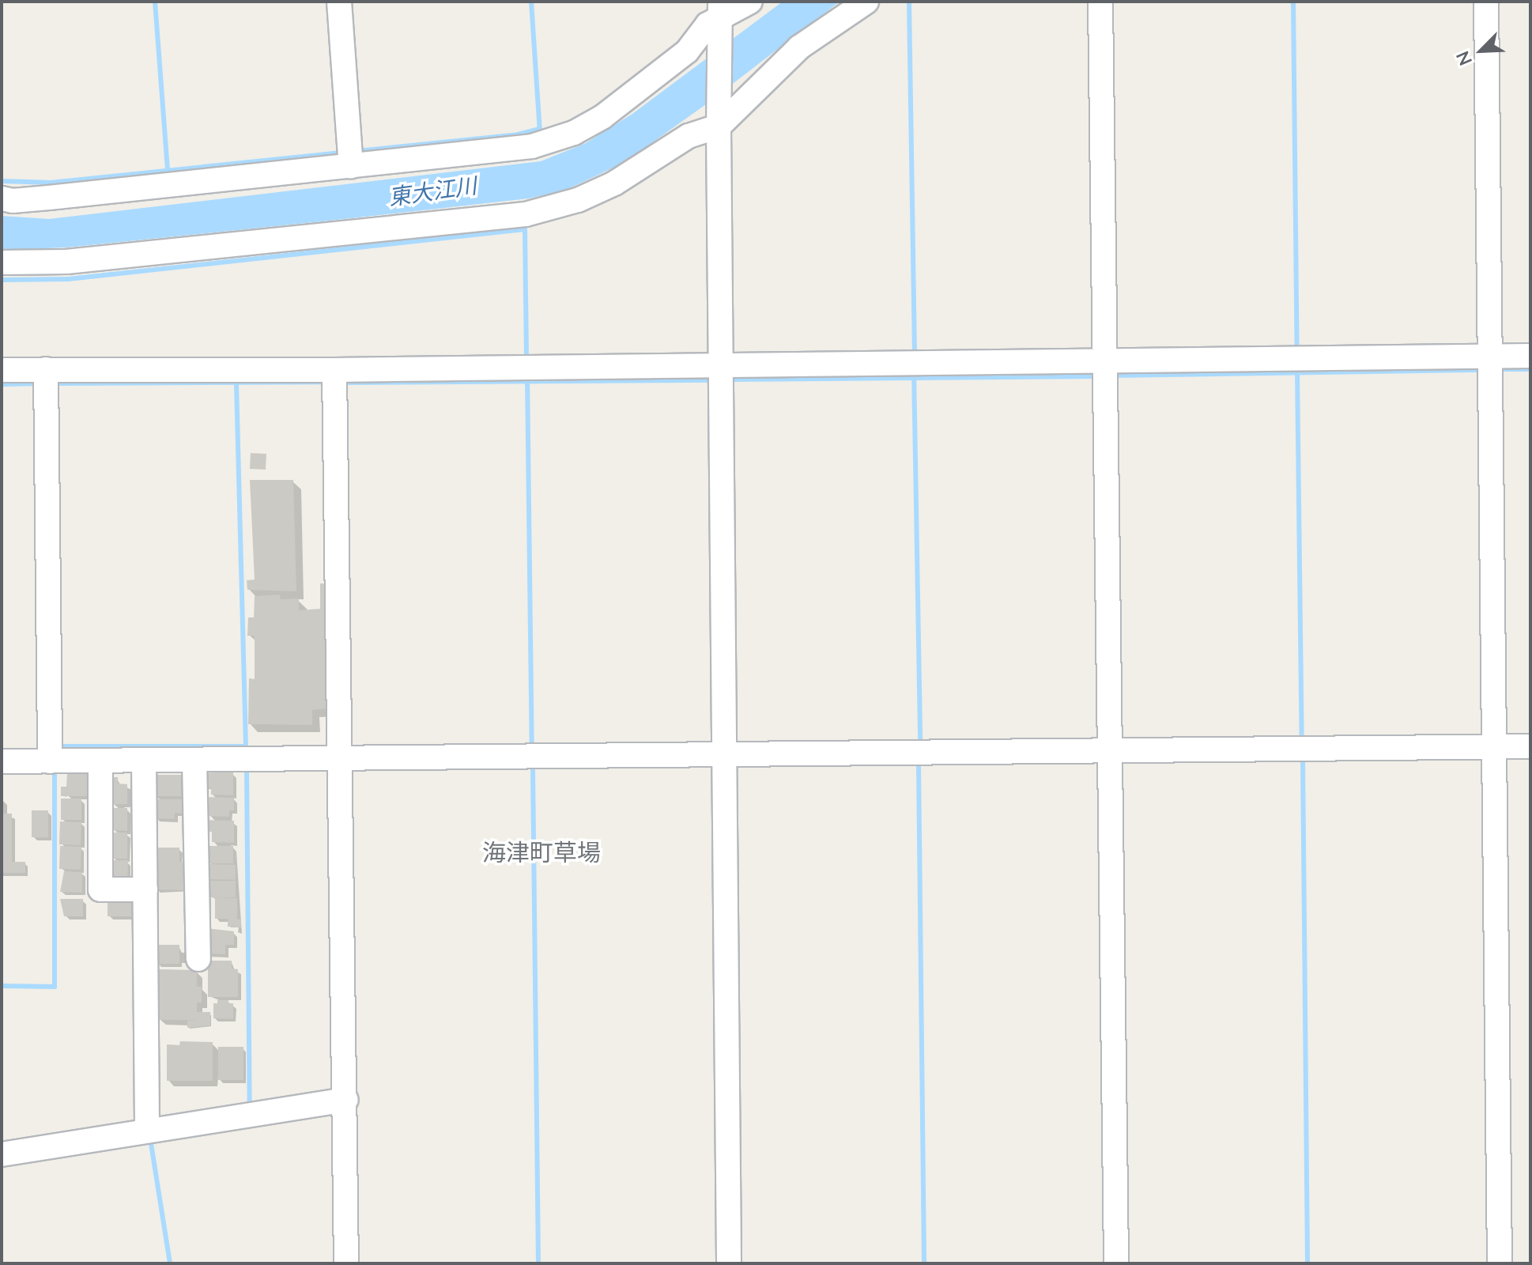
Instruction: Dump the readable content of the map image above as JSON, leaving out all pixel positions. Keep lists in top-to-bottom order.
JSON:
{
  "districts": ["海津町草場"],
  "water": ["東大江川"],
  "north": "bottom left"
}
